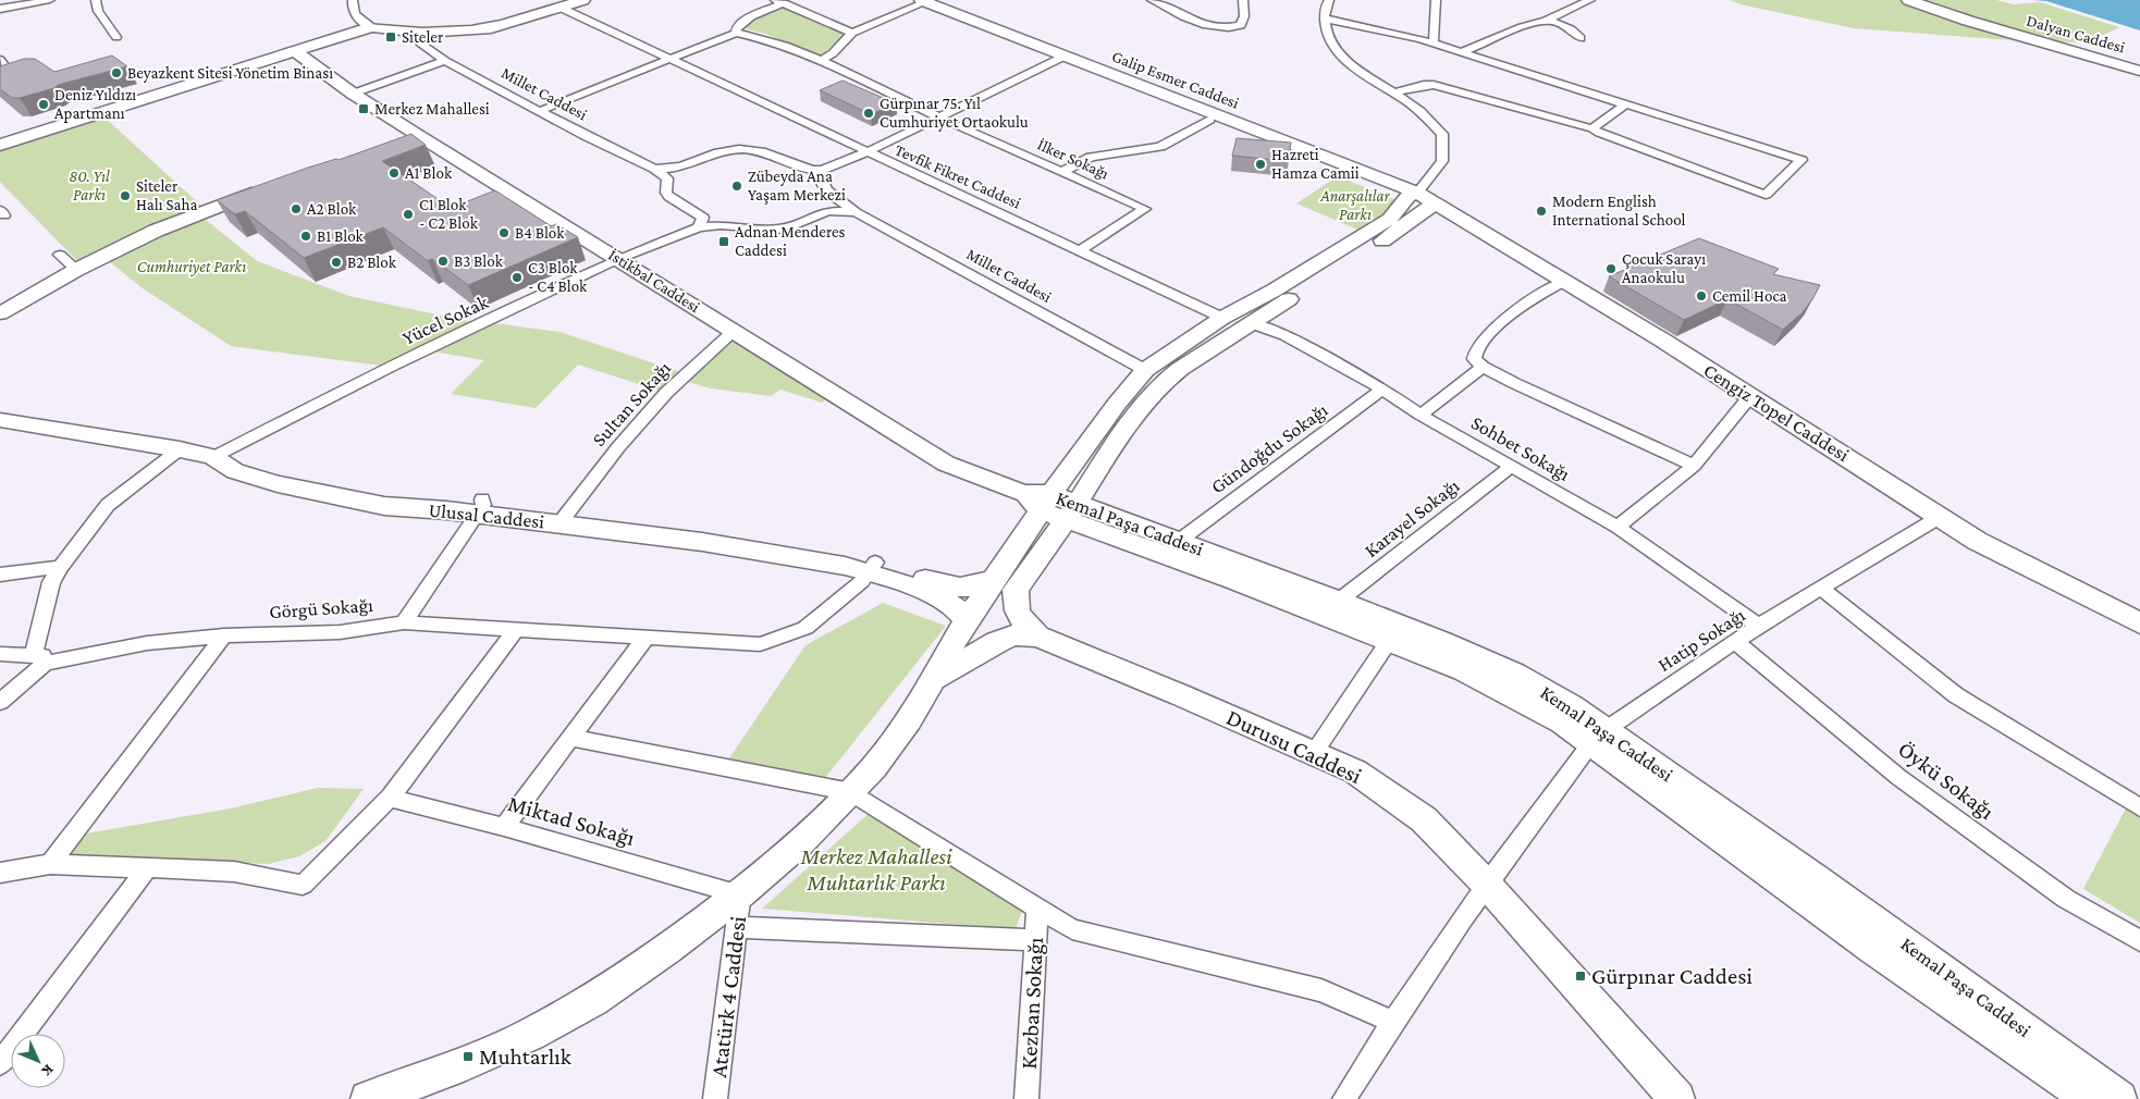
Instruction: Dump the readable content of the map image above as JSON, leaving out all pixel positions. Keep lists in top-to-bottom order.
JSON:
{
  "streets": {
    "street": [
      "Dalyan Caddesi",
      "Galip Esmer Caddesi",
      "Millet Caddesi",
      "İlker Sokağı",
      "Tevfik Fikret Caddesi",
      "İstikbal Caddesi",
      "Yücel Sokak",
      "Sultan Sokağı",
      "Cengiz Topel Caddesi",
      "Gündoğdu Sokağı",
      "Sohbet Sokağı",
      "Ulusal Caddesi",
      "Karayel Sokağı",
      "Kemal Paşa Caddesi",
      "Görgü Sokağı",
      "Hatip Sokağı",
      "Durusu Caddesi",
      "Öykü Sokağı",
      "Miktad Sokağı",
      "Atatürk 4 Caddesi",
      "Kezban Sokağı"
    ]
  },
  "crossings": [
    ["Galip Esmer Caddesi", "Cengiz Topel Caddesi"],
    ["Millet Caddesi", "Yücel Sokak"],
    ["İlker Sokağı", "Tevfik Fikret Caddesi"],
    ["İstikbal Caddesi", "Yücel Sokak"],
    ["İstikbal Caddesi", "Sultan Sokağı"],
    ["İstikbal Caddesi", "Kemal Paşa Caddesi"],
    ["Yücel Sokak", "Ulusal Caddesi"],
    ["Sultan Sokağı", "Ulusal Caddesi"],
    ["Cengiz Topel Caddesi", "Hatip Sokağı"],
    ["Gündoğdu Sokağı", "Sohbet Sokağı"],
    ["Gündoğdu Sokağı", "Kemal Paşa Caddesi"],
    ["Sohbet Sokağı", "Karayel Sokağı"],
    ["Sohbet Sokağı", "Hatip Sokağı"],
    ["Ulusal Caddesi", "Görgü Sokağı"],
    ["Karayel Sokağı", "Kemal Paşa Caddesi"],
    ["Kemal Paşa Caddesi", "Hatip Sokağı"],
    ["Hatip Sokağı", "Durusu Caddesi"],
    ["Hatip Sokağı", "Öykü Sokağı"],
    ["Miktad Sokağı", "Atatürk 4 Caddesi"]
  ],
  "parks": [
    "80. Yıl Parkı",
    "Anarşalılar Parkı",
    "Cumhuriyet Parkı",
    "Merkez Mahallesi Muhtarlık Parkı"
  ],
  "places": {
    "transit": [
      "Siteler",
      "Merkez Mahallesi",
      "Adnan Menderes Caddesi",
      "Gürpınar Caddesi",
      "Muhtarlık"
    ],
    "other": [
      "Beyazkent Sitesi Yönetim Binası",
      "Deniz Yıldızı Apartmanı",
      "Gürpınar 75. Yıl Cumhuriyet Ortaokulu",
      "Hazreti Hamza Camii",
      "A1 Blok",
      "Zübeyda Ana Yaşam Merkezi",
      "Siteler Halı Saha",
      "A2 Blok",
      "Modern English International School",
      "C1 Blok - C2 Blok",
      "B4 Blok",
      "B1 Blok",
      "B3 Blok",
      "B2 Blok",
      "Çocuk Sarayı Anaokulu",
      "C3 Blok - C4 Blok",
      "Cemil Hoca"
    ]
  },
  "north": "bottom right"
}
